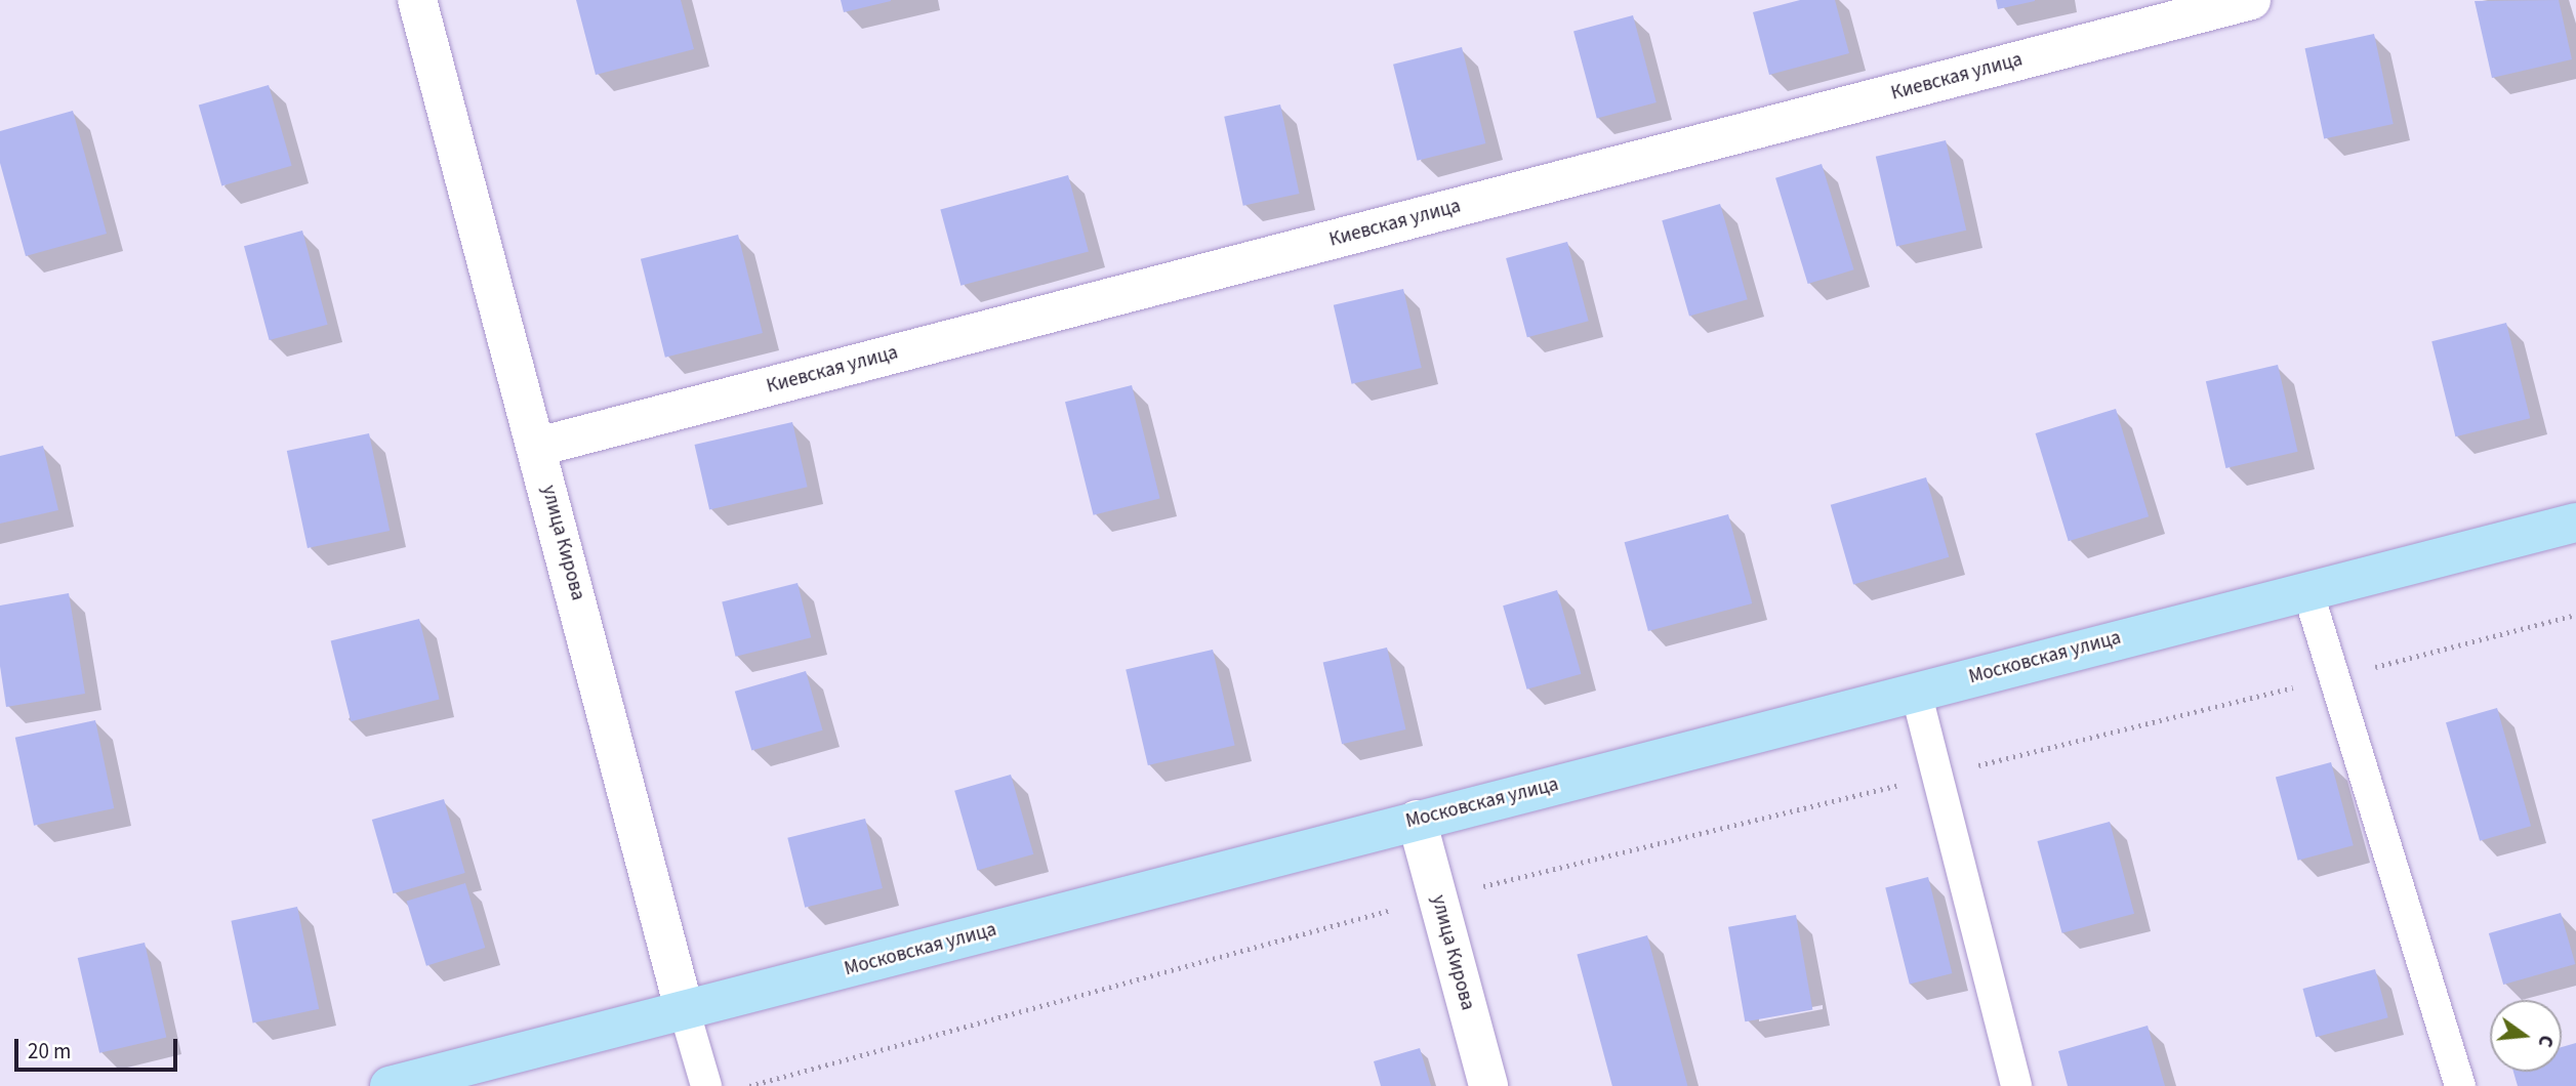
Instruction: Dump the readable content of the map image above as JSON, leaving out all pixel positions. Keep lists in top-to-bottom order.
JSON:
{
  "streets": {
    "street": ["Киевская улица", "улица Кирова", "Московская улица"]
  },
  "crossings": [
    ["Киевская улица", "улица Кирова"],
    ["улица Кирова", "Московская улица"]
  ],
  "scale_bar": "20 m",
  "north": "right"
}
